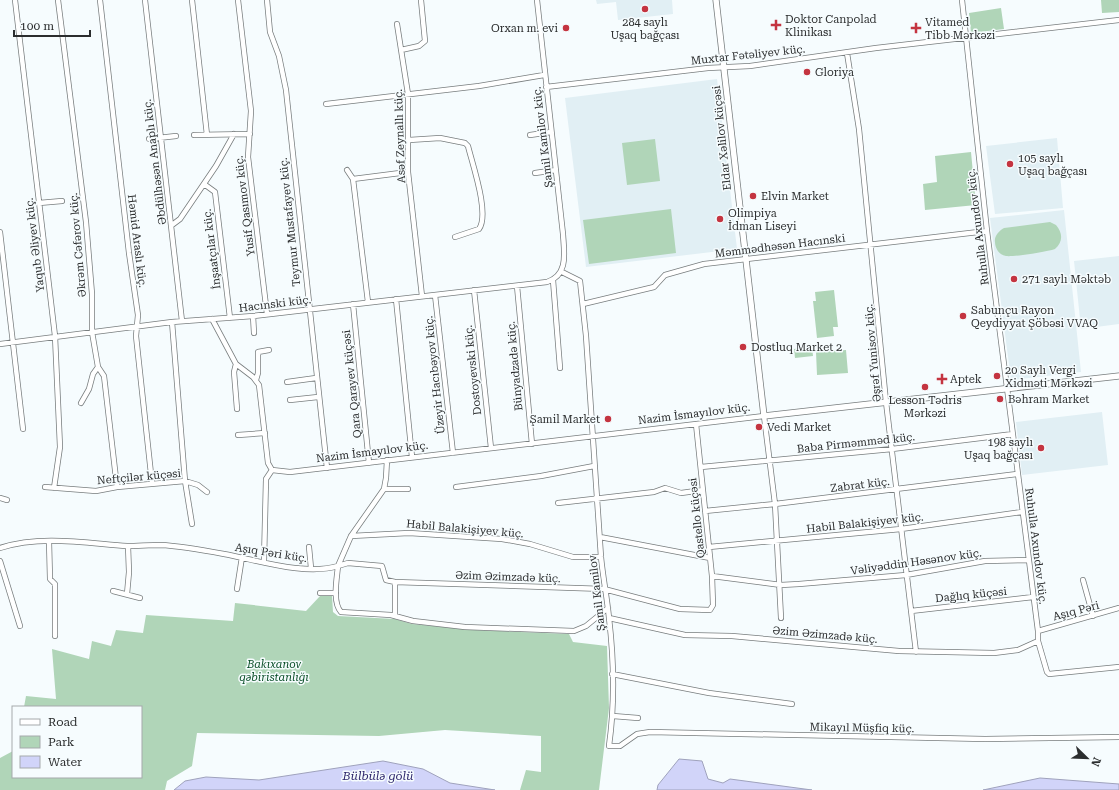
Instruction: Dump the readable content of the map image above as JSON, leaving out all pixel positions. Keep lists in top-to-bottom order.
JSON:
{
  "streets": {
    "street": [
      "Muxtar Fətəliyev küç.",
      "Asəf Zeynallı küç.",
      "Şamil Kamilov küç.",
      "Eldar Xəlilov küçəsi",
      "Əbdülhəsən Anaplı küç.",
      "Yusif Qasımov küç.",
      "Teymur Mustafayev küç.",
      "Ruhulla Axundov küç.",
      "Həmid Araslı küç.",
      "Yaqub Əliyev küç.",
      "Əkrəm Cəfərov küç.",
      "Məmmədhəsən Hacınski",
      "İnşaatçılar küç.",
      "Hacınski küç.",
      "Əşrəf Yunisov küç.",
      "Bünyadzadə küç.",
      "Dostoyevski küç.",
      "Üzeyir Hacıbəyov küç.",
      "Qara Qarayev küçəsi",
      "Nazim İsmayılov küç.",
      "Baba Pirməmməd küç.",
      "Neftçilər küçəsi",
      "Zabrat küç.",
      "Qastello küçəsi",
      "Habil Balakişiyev küç.",
      "Aşıq Pəri küç.",
      "Vəliyəddin Həsənov küç.",
      "Əzim Əzimzadə küç.",
      "Şamil Kamilov",
      "Dağlıq küçəsi",
      "Aşıq Pəri",
      "Mikayıl Müşfiq küç."
    ]
  },
  "crossings": [
    ["Muxtar Fətəliyev küç.", "Şamil Kamilov küç."],
    ["Muxtar Fətəliyev küç.", "Eldar Xəlilov küçəsi"],
    ["Muxtar Fətəliyev küç.", "Ruhulla Axundov küç."],
    ["Muxtar Fətəliyev küç.", "Əşrəf Yunisov küç."],
    ["Asəf Zeynallı küç.", "Hacınski küç."],
    ["Eldar Xəlilov küçəsi", "Məmmədhəsən Hacınski"],
    ["Eldar Xəlilov küçəsi", "Nazim İsmayılov küç."],
    ["Əbdülhəsən Anaplı küç.", "Hacınski küç."],
    ["Yusif Qasımov küç.", "Hacınski küç."],
    ["Teymur Mustafayev küç.", "Hacınski küç."],
    ["Teymur Mustafayev küç.", "Nazim İsmayılov küç."],
    ["Ruhulla Axundov küç.", "Məmmədhəsən Hacınski"],
    ["Ruhulla Axundov küç.", "Nazim İsmayılov küç."],
    ["Ruhulla Axundov küç.", "Baba Pirməmməd küç."],
    ["Ruhulla Axundov küç.", "Zabrat küç."],
    ["Ruhulla Axundov küç.", "Habil Balakişiyev küç."],
    ["Ruhulla Axundov küç.", "Vəliyəddin Həsənov küç."],
    ["Ruhulla Axundov küç.", "Əzim Əzimzadə küç."],
    ["Ruhulla Axundov küç.", "Dağlıq küçəsi"],
    ["Ruhulla Axundov küç.", "Aşıq Pəri"],
    ["Həmid Araslı küç.", "Hacınski küç."],
    ["Həmid Araslı küç.", "Neftçilər küçəsi"],
    ["Yaqub Əliyev küç.", "Hacınski küç."],
    ["Yaqub Əliyev küç.", "Neftçilər küçəsi"],
    ["Əkrəm Cəfərov küç.", "Hacınski küç."],
    ["Əkrəm Cəfərov küç.", "Neftçilər küçəsi"],
    ["Məmmədhəsən Hacınski", "Əşrəf Yunisov küç."],
    ["İnşaatçılar küç.", "Hacınski küç."],
    ["Hacınski küç.", "Bünyadzadə küç."],
    ["Hacınski küç.", "Dostoyevski küç."],
    ["Hacınski küç.", "Üzeyir Hacıbəyov küç."],
    ["Hacınski küç.", "Qara Qarayev küçəsi"],
    ["Əşrəf Yunisov küç.", "Nazim İsmayılov küç."],
    ["Əşrəf Yunisov küç.", "Baba Pirməmməd küç."],
    ["Əşrəf Yunisov küç.", "Zabrat küç."],
    ["Əşrəf Yunisov küç.", "Habil Balakişiyev küç."],
    ["Əşrəf Yunisov küç.", "Vəliyəddin Həsənov küç."],
    ["Əşrəf Yunisov küç.", "Əzim Əzimzadə küç."],
    ["Əşrəf Yunisov küç.", "Dağlıq küçəsi"],
    ["Bünyadzadə küç.", "Nazim İsmayılov küç."],
    ["Dostoyevski küç.", "Nazim İsmayılov küç."],
    ["Üzeyir Hacıbəyov küç.", "Nazim İsmayılov küç."],
    ["Qara Qarayev küçəsi", "Nazim İsmayılov küç."],
    ["Nazim İsmayılov küç.", "Qastello küçəsi"],
    ["Nazim İsmayılov küç.", "Şamil Kamilov"],
    ["Baba Pirməmməd küç.", "Qastello küçəsi"],
    ["Zabrat küç.", "Qastello küçəsi"],
    ["Qastello küçəsi", "Habil Balakişiyev küç."],
    ["Qastello küçəsi", "Vəliyəddin Həsənov küç."],
    ["Qastello küçəsi", "Əzim Əzimzadə küç."],
    ["Habil Balakişiyev küç.", "Şamil Kamilov"],
    ["Əzim Əzimzadə küç.", "Şamil Kamilov"],
    ["Şamil Kamilov", "Mikayıl Müşfiq küç."]
  ],
  "water": ["Bülbülə gölü"],
  "parks": ["Bakıxanov qəbiristanlığı"],
  "places": {
    "other": [
      "284 saylı Uşaq bağçası",
      "Orxan m. evi",
      "Gloriya",
      "105 saylı Uşaq bağçası",
      "Elvin Market",
      "Olimpiya İdman Liseyi",
      "271 saylı Məktəb",
      "Sabunçu Rayon Qeydiyyat Şöbəsi VVAQ",
      "Dostluq Market 2",
      "20 Saylı Vergi Xidməti Mərkəzi",
      "Lesson Tədris Mərkəzi",
      "Bəhram Market",
      "Şamil Market",
      "Vedi Market",
      "198 saylı Uşaq bağçası"
    ],
    "health": ["Doktor Canpolad Klinikası", "Vitamed Tibb Mərkəzi", "Aptek"]
  },
  "legend": ["Road", "Park", "Water"],
  "scale_bar": "100 m",
  "north": "bottom right"
}
